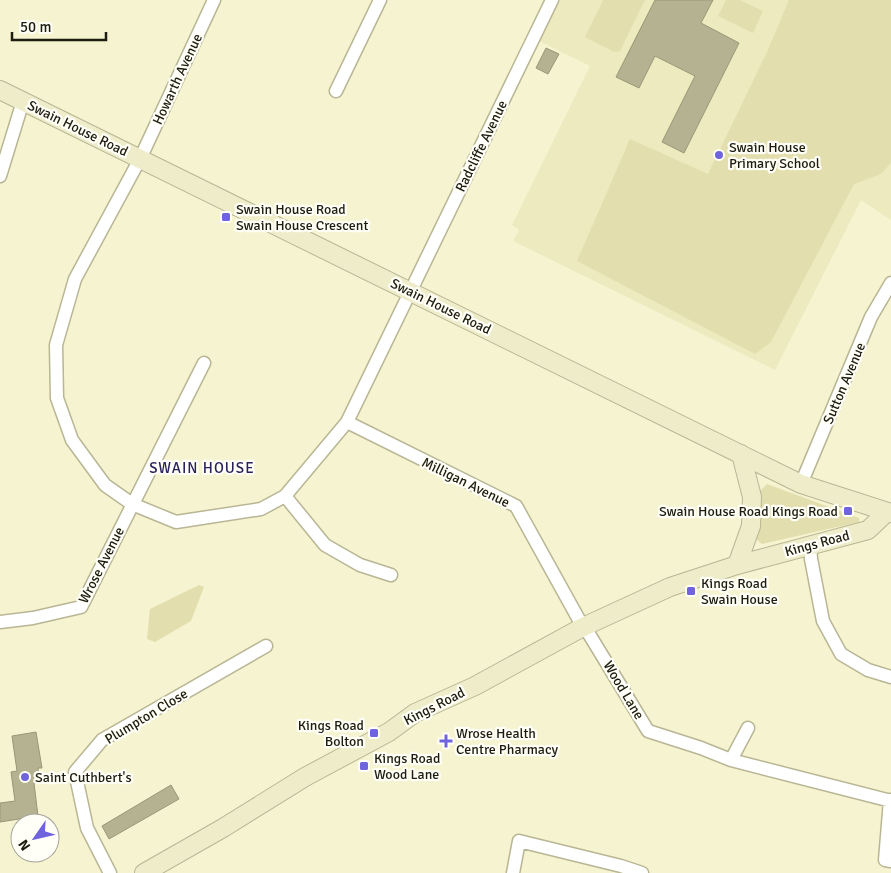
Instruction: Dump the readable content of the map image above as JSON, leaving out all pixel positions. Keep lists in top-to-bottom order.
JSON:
{
  "streets": {
    "street": [
      "Howarth Avenue",
      "Swain House Road",
      "Radcliffe Avenue",
      "Sutton Avenue",
      "Milligan Avenue",
      "Kings Road",
      "Wrose Avenue",
      "Wood Lane",
      "Plumpton Close"
    ]
  },
  "crossings": [
    ["Howarth Avenue", "Swain House Road"],
    ["Howarth Avenue", "Radcliffe Avenue"],
    ["Howarth Avenue", "Wrose Avenue"],
    ["Swain House Road", "Radcliffe Avenue"],
    ["Swain House Road", "Sutton Avenue"],
    ["Swain House Road", "Kings Road"],
    ["Radcliffe Avenue", "Milligan Avenue"],
    ["Milligan Avenue", "Kings Road"],
    ["Milligan Avenue", "Wood Lane"],
    ["Kings Road", "Wood Lane"]
  ],
  "districts": ["SWAIN HOUSE"],
  "places": {
    "other": ["Swain House Primary School", "Saint Cuthbert's"],
    "transit": [
      "Swain House Road Swain House Crescent",
      "Swain House Road Kings Road",
      "Kings Road Swain House",
      "Kings Road Bolton",
      "Kings Road Wood Lane"
    ],
    "health": ["Wrose Health Centre Pharmacy"]
  },
  "scale_bar": "50 m",
  "north": "bottom left"
}
